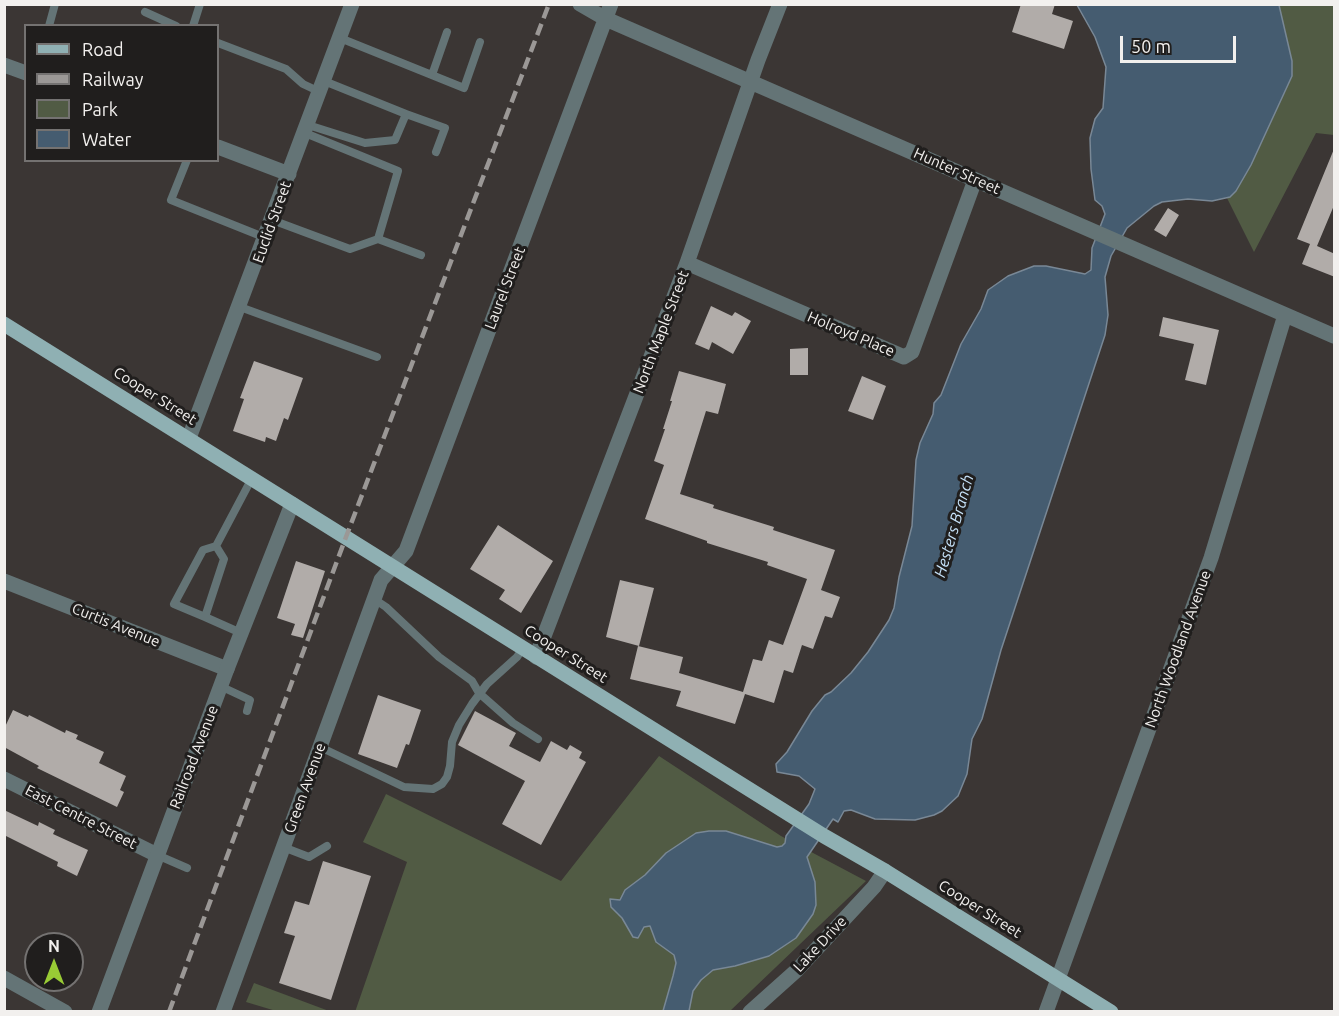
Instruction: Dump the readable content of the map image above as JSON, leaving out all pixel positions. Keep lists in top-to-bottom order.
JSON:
{
  "streets": {
    "main road": ["Cooper Street"],
    "street": [
      "Hunter Street",
      "Euclid Street",
      "Laurel Street",
      "North Maple Street",
      "Holroyd Place",
      "Curtis Avenue",
      "North Woodland Avenue",
      "Railroad Avenue",
      "Green Avenue",
      "East Centre Street",
      "Lake Drive"
    ]
  },
  "crossings": [
    ["Hunter Street", "Laurel Street"],
    ["Hunter Street", "North Maple Street"],
    ["Hunter Street", "Holroyd Place"],
    ["Hunter Street", "North Woodland Avenue"],
    ["Euclid Street", "Cooper Street"],
    ["Laurel Street", "Cooper Street"],
    ["Laurel Street", "Green Avenue"],
    ["North Maple Street", "Holroyd Place"],
    ["North Maple Street", "Cooper Street"],
    ["Cooper Street", "North Woodland Avenue"],
    ["Cooper Street", "Railroad Avenue"],
    ["Cooper Street", "Green Avenue"],
    ["Cooper Street", "Lake Drive"],
    ["Curtis Avenue", "Railroad Avenue"],
    ["Railroad Avenue", "East Centre Street"]
  ],
  "water": ["Hesters Branch"],
  "legend": [
    "Road",
    "Railway",
    "Park",
    "Water"
  ],
  "scale_bar": "50 m",
  "north": "top"
}
